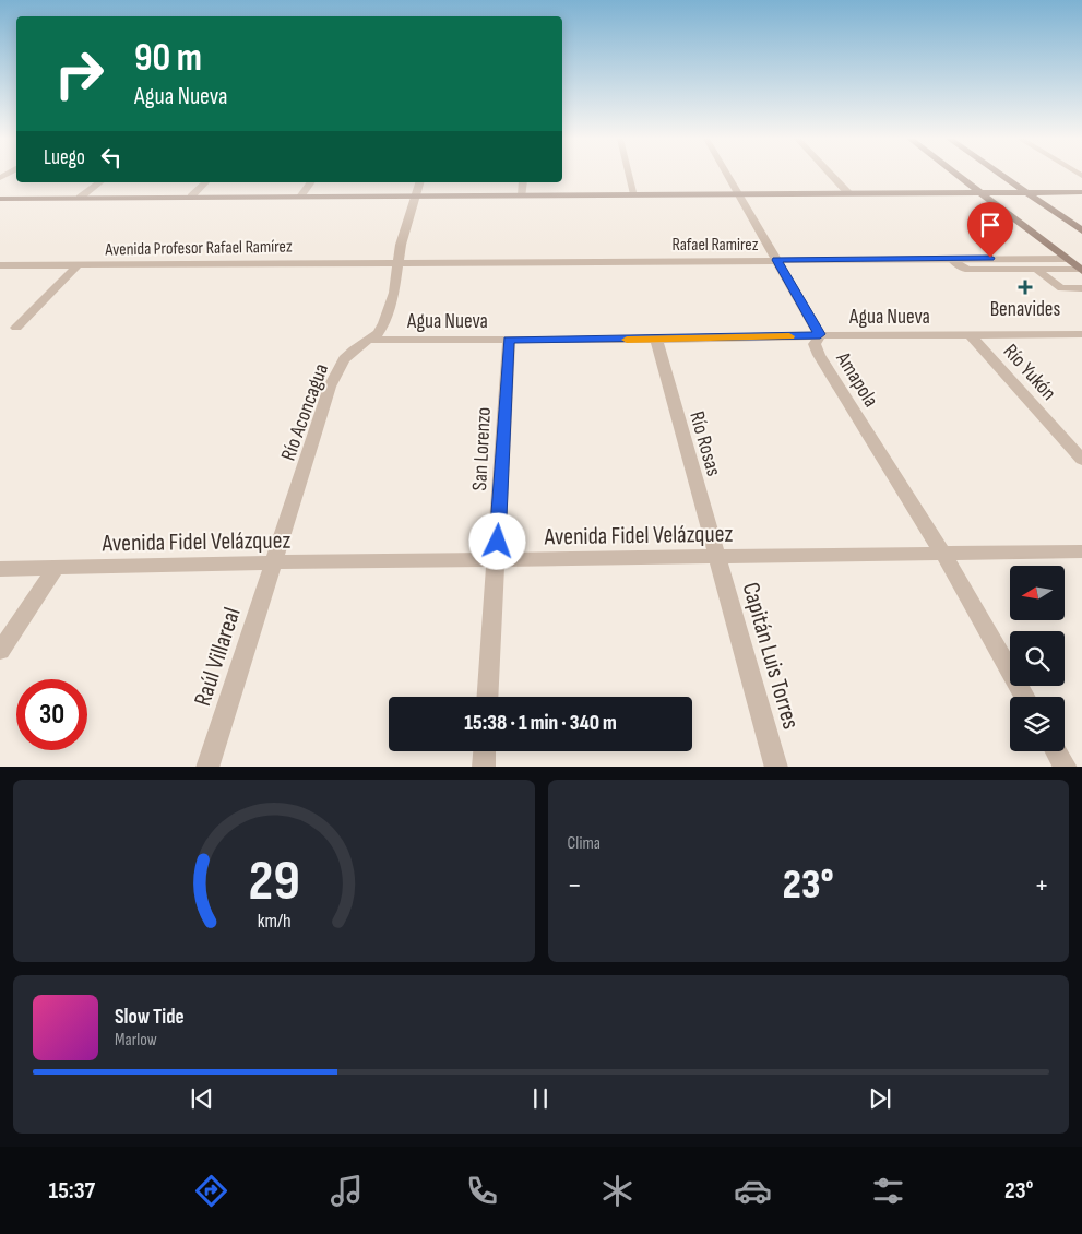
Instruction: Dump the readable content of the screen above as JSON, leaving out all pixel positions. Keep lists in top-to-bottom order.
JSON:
{
  "streets": {
    "street": [
      "Rafael Ramirez",
      "Avenida Profesor Rafael Ramírez",
      "Agua Nueva",
      "Río Yukón",
      "Amapola",
      "Río Aconcagua",
      "Río Rosas",
      "San Lorenzo",
      "Avenida Fidel Velázquez",
      "Capitán Luis Torres",
      "Raúl Villareal"
    ]
  },
  "crossings": [
    ["Rafael Ramirez", "Avenida Profesor Rafael Ramírez"],
    ["Rafael Ramirez", "Amapola"],
    ["Rafael Ramirez", "Río Aconcagua"],
    ["Avenida Profesor Rafael Ramírez", "Río Aconcagua"],
    ["Agua Nueva", "Río Yukón"],
    ["Agua Nueva", "Amapola"],
    ["Agua Nueva", "Río Aconcagua"],
    ["Agua Nueva", "Río Rosas"],
    ["Agua Nueva", "San Lorenzo"],
    ["Amapola", "Avenida Fidel Velázquez"],
    ["Río Aconcagua", "Avenida Fidel Velázquez"],
    ["Río Aconcagua", "Raúl Villareal"],
    ["Río Rosas", "Avenida Fidel Velázquez"],
    ["Río Rosas", "Capitán Luis Torres"],
    ["San Lorenzo", "Avenida Fidel Velázquez"],
    ["Avenida Fidel Velázquez", "Capitán Luis Torres"],
    ["Avenida Fidel Velázquez", "Raúl Villareal"]
  ],
  "places": {
    "health": ["Benavides"]
  },
  "north": "left",
  "page": {
    "turn": ["90 m", "Agua Nueva"],
    "then": "Luego",
    "limit": "30",
    "trip": "15:38 · 1 min · 340 m",
    "tile": "Clima",
    "heat": ["−", "23°", "+"],
    "song": ["Slow Tide", "Marlow"],
    "tabs": ["15:37", "23°"],
    "gauge": ["29", "km/h"]
  }
}
